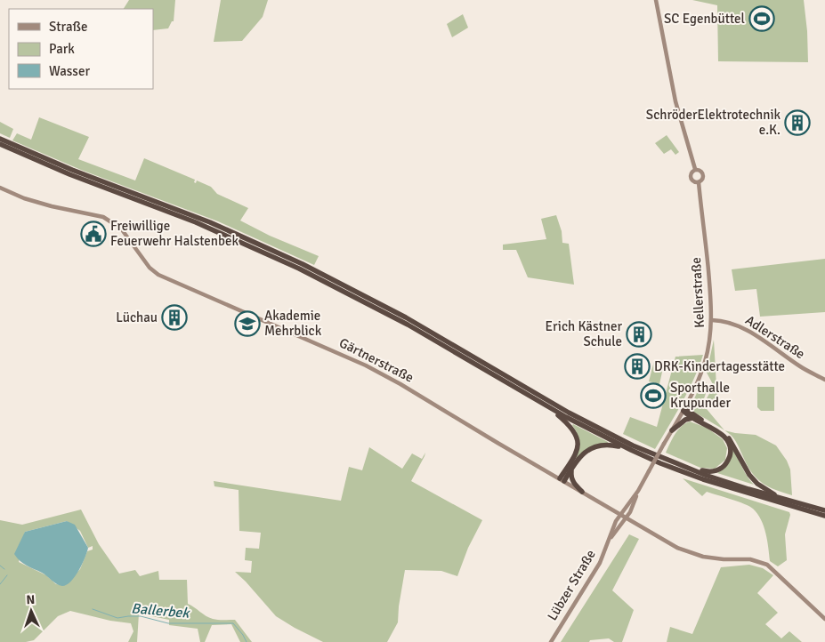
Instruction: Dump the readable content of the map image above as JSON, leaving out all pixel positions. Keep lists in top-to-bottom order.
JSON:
{
  "streets": {
    "street": [
      "Kellerstraße",
      "Adlerstraße",
      "Gärtnerstraße",
      "Lübzer Straße"
    ]
  },
  "crossings": [
    ["Kellerstraße", "Adlerstraße"],
    ["Kellerstraße", "Gärtnerstraße"],
    ["Kellerstraße", "Lübzer Straße"],
    ["Gärtnerstraße", "Lübzer Straße"]
  ],
  "water": ["Ballerbek"],
  "places": {
    "sports": ["SC Egenbüttel", "Sporthalle Krupunder"],
    "building": [
      "SchröderElektrotechnik e.K.",
      "Lüchau",
      "Erich Kästner Schule",
      "DRK-Kindertagesstätte"
    ],
    "public building": ["Freiwillige Feuerwehr Halstenbek"],
    "school or university": ["Akademie Mehrblick"]
  },
  "legend": ["Straße", "Park", "Wasser"],
  "north": "top"
}
